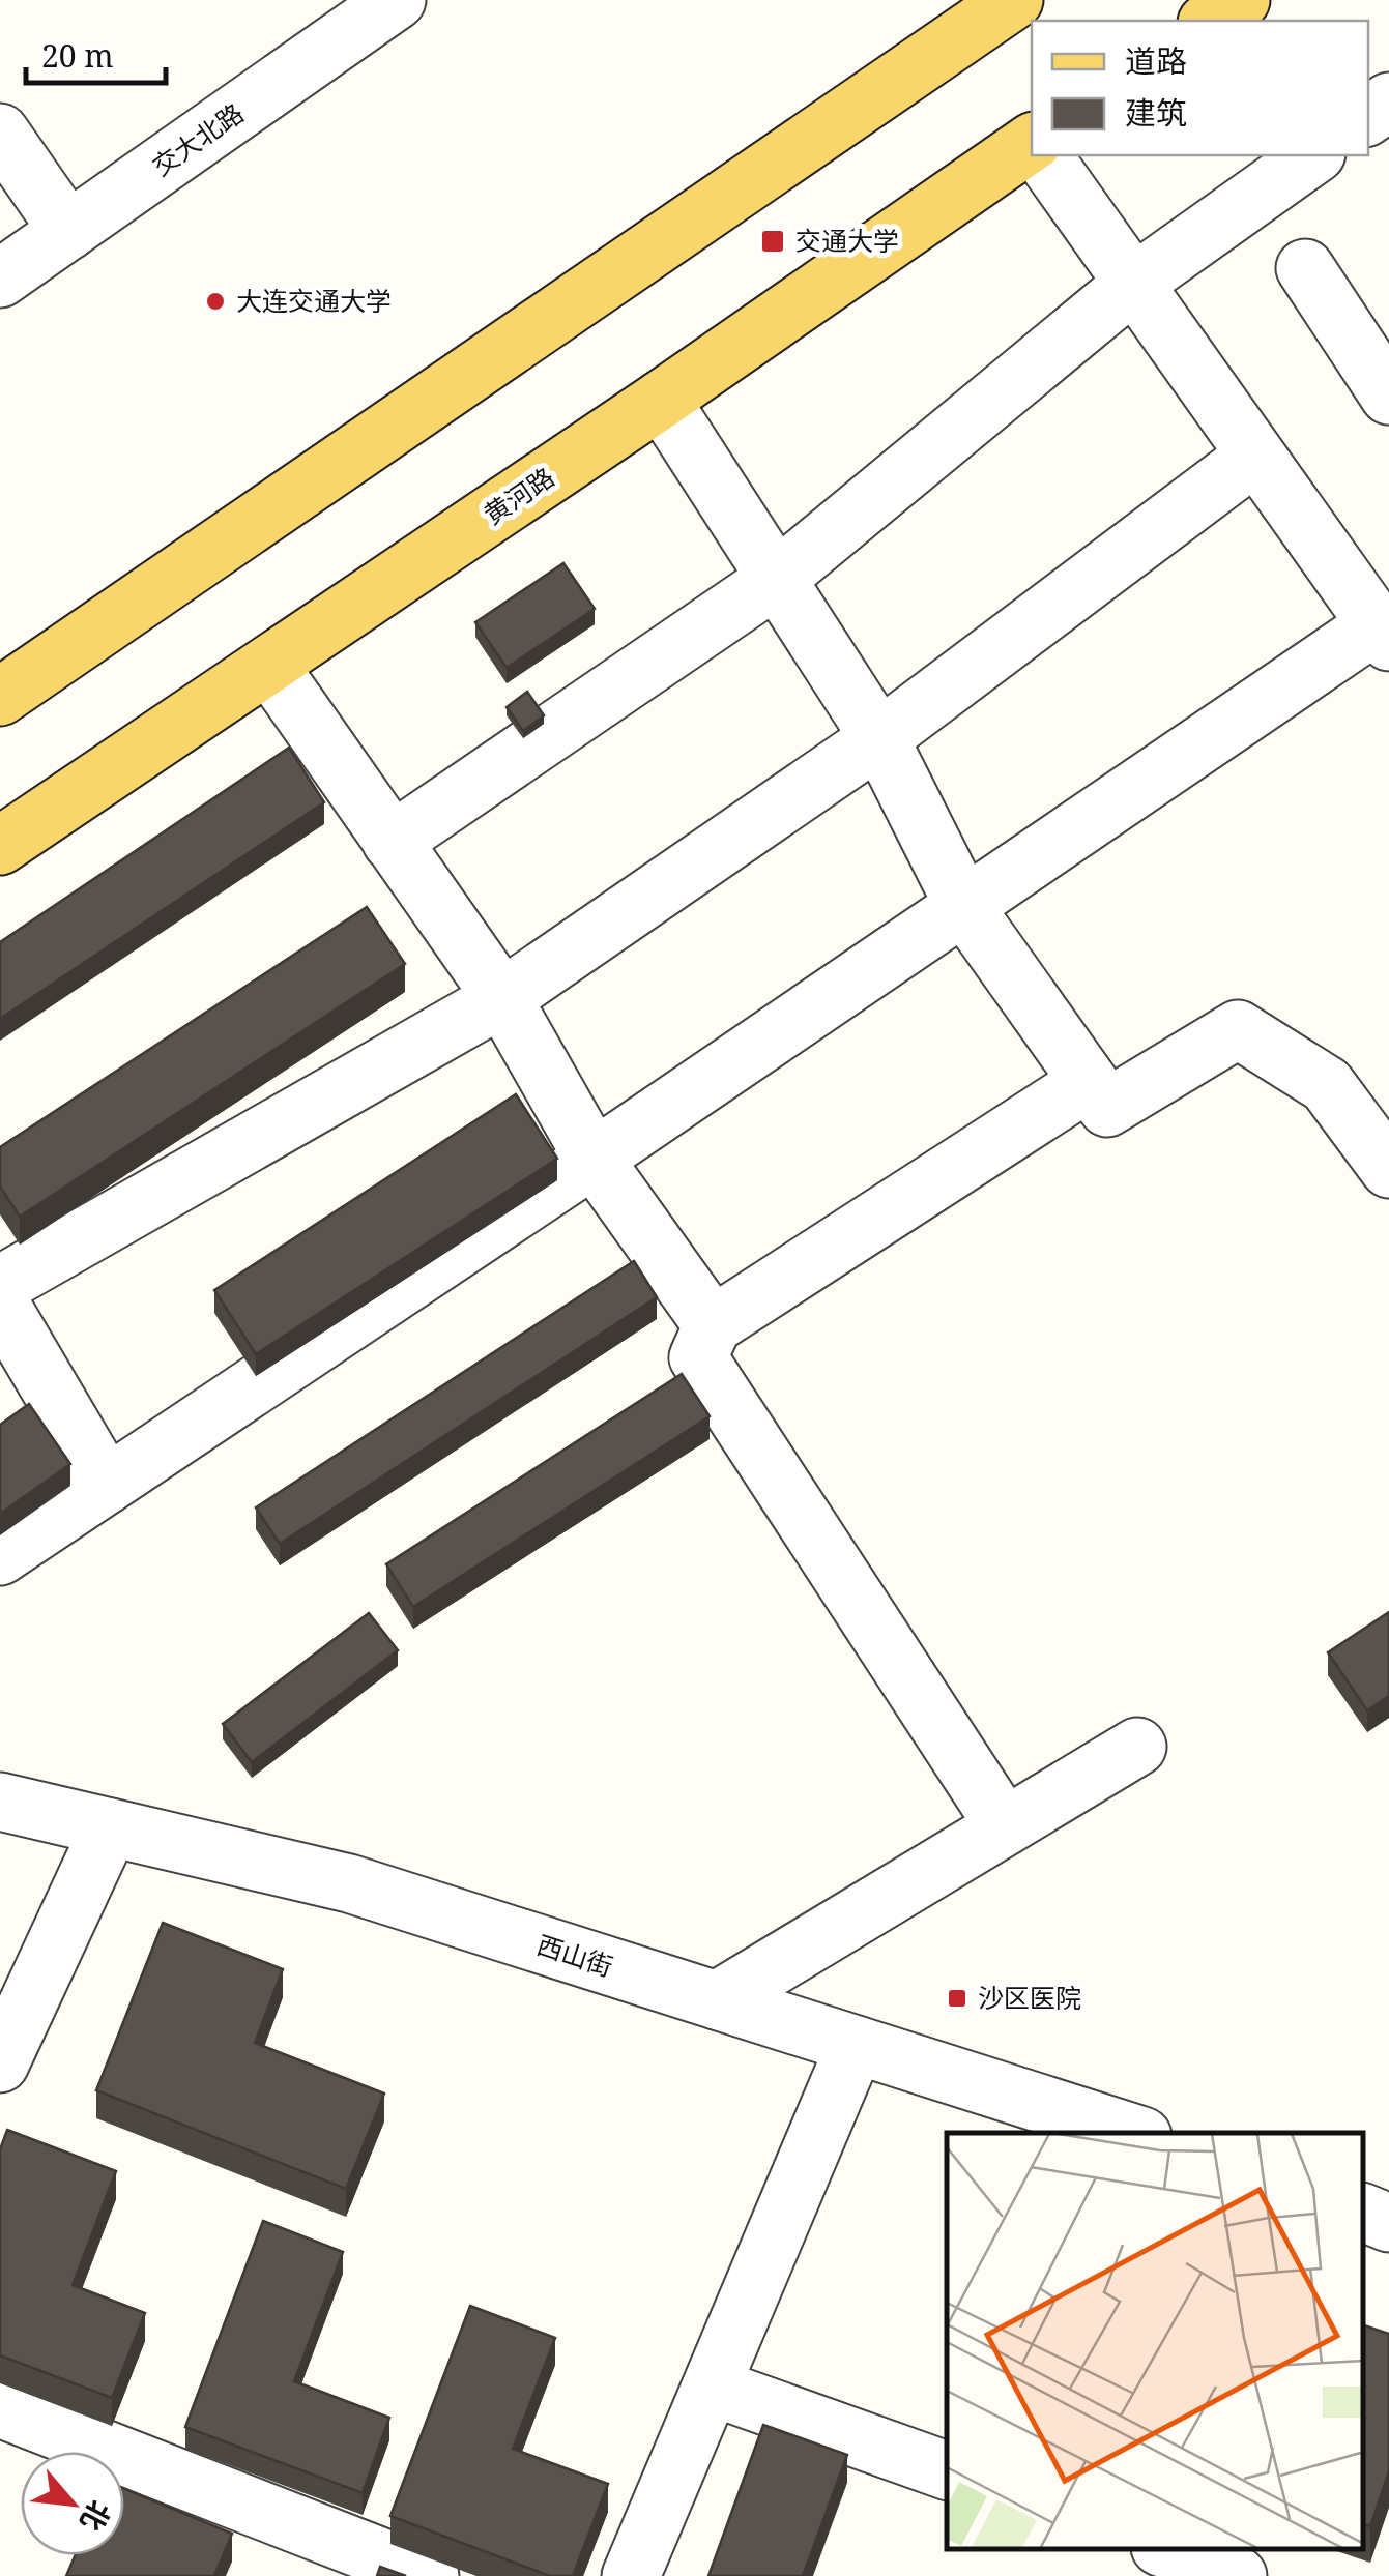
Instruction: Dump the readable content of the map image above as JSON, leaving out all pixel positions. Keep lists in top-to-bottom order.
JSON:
{
  "streets": {
    "main road": ["黄河路"],
    "street": ["交大北路", "西山街"]
  },
  "places": {
    "transit": ["交通大学", "沙区医院"],
    "other": ["大连交通大学"]
  },
  "legend": ["道路", "建筑"],
  "scale_bar": "20 m",
  "north": "bottom right"
}
